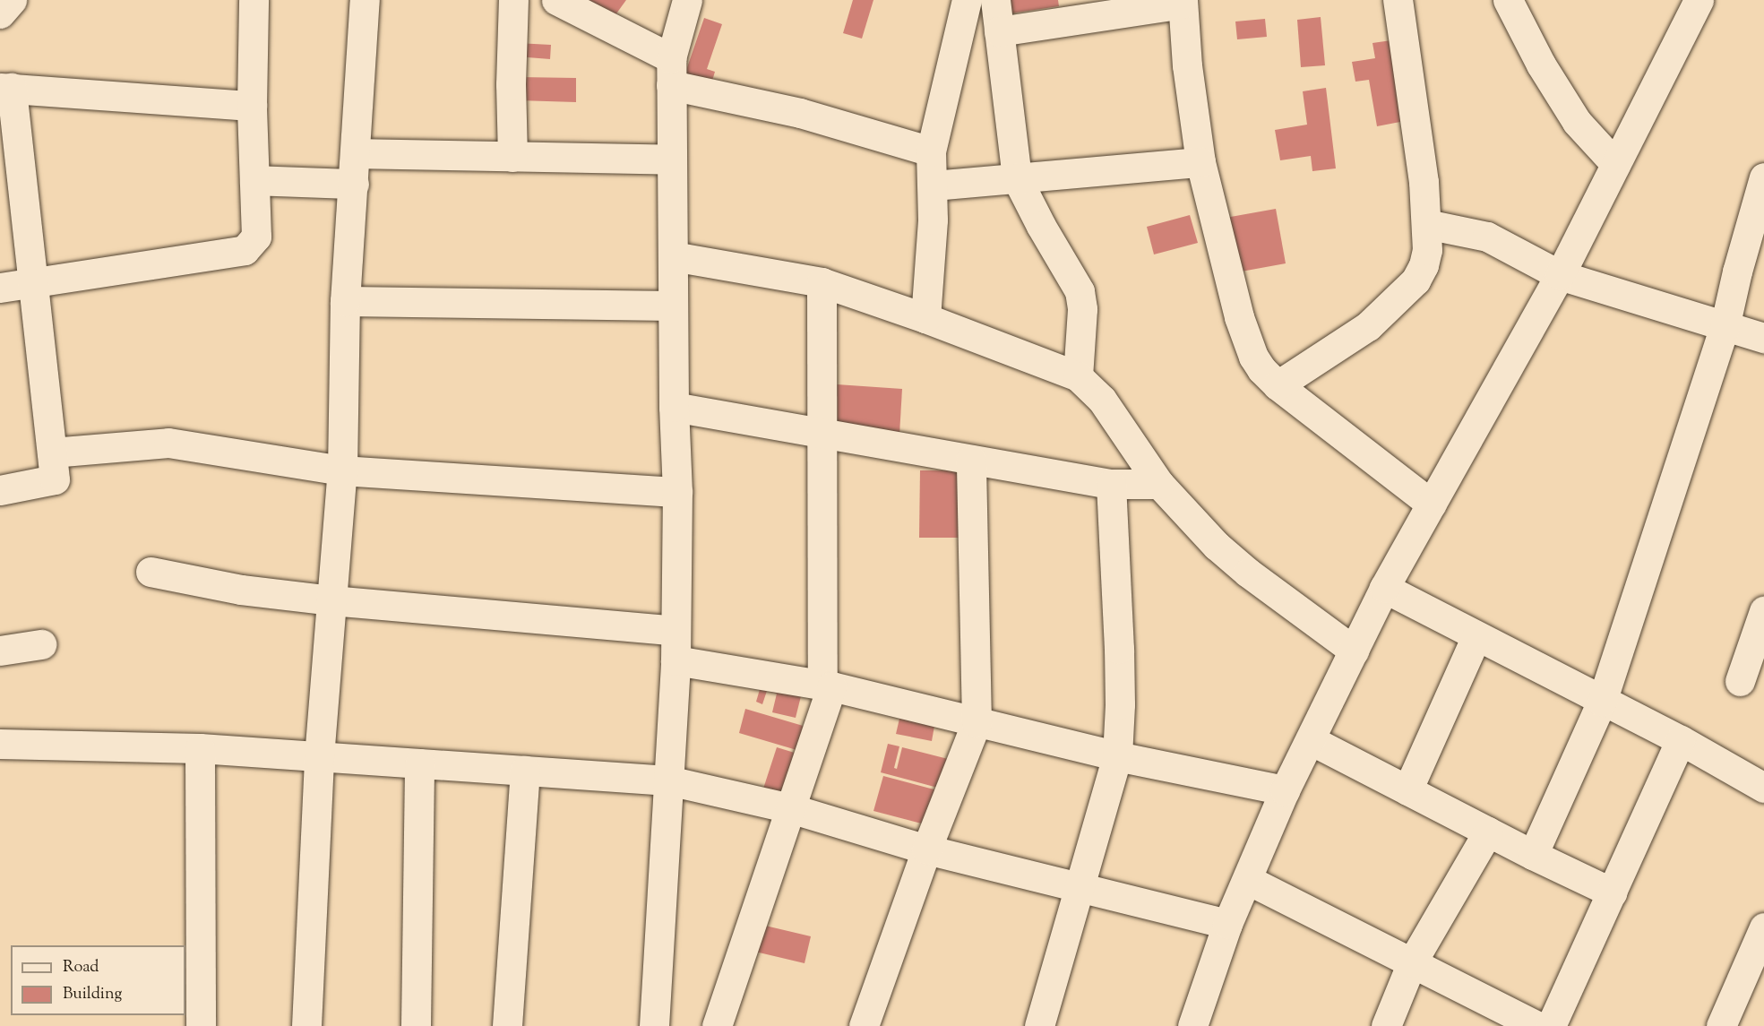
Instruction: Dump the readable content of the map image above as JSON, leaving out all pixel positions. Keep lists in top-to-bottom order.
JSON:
{
  "legend": ["Road", "Building"]
}
